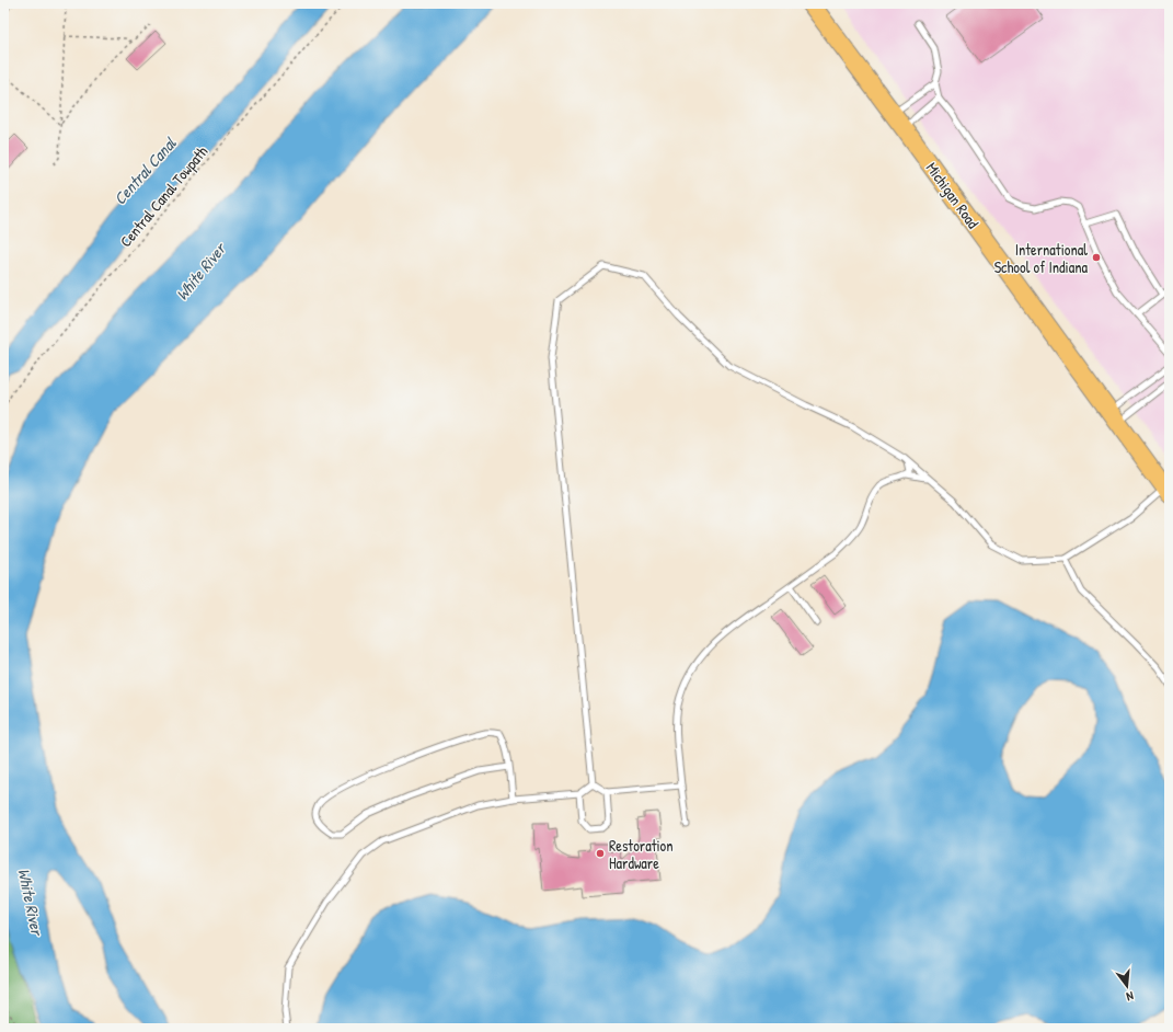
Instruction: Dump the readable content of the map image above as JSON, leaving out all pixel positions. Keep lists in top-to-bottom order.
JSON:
{
  "streets": {
    "main road": ["Michigan Road"],
    "path": ["Central Canal Towpath"]
  },
  "water": ["Central Canal", "White River"],
  "places": ["International School of Indiana", "Restoration Hardware"],
  "north": "bottom"
}
